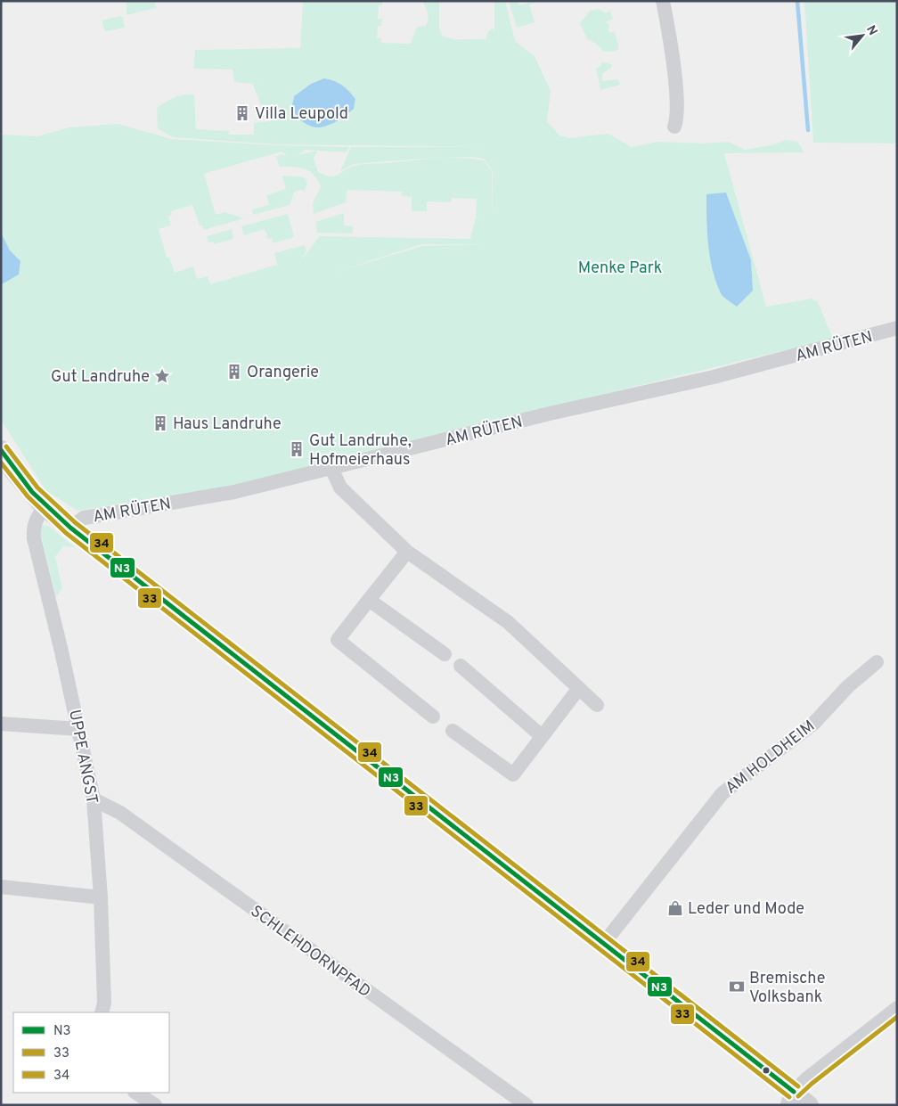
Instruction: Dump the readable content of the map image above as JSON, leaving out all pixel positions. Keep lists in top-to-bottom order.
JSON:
{
  "streets": {
    "street": [
      "AM RÜTEN",
      "UPPE ANGST",
      "AM HOLDHEIM",
      "SCHLEHDORNPFAD"
    ]
  },
  "crossings": [
    ["UPPE ANGST", "SCHLEHDORNPFAD"]
  ],
  "parks": ["Menke Park"],
  "places": {
    "building": [
      "Villa Leupold",
      "Orangerie",
      "Haus Landruhe",
      "Gut Landruhe, Hofmeierhaus"
    ],
    "place": ["Gut Landruhe"],
    "shop": ["Leder und Mode"],
    "bank": ["Bremische Volksbank"]
  },
  "lines": ["transit line 34", "transit line N3", "transit line 33"],
  "legend": ["N3", "33", "34"],
  "north": "top right"
}
